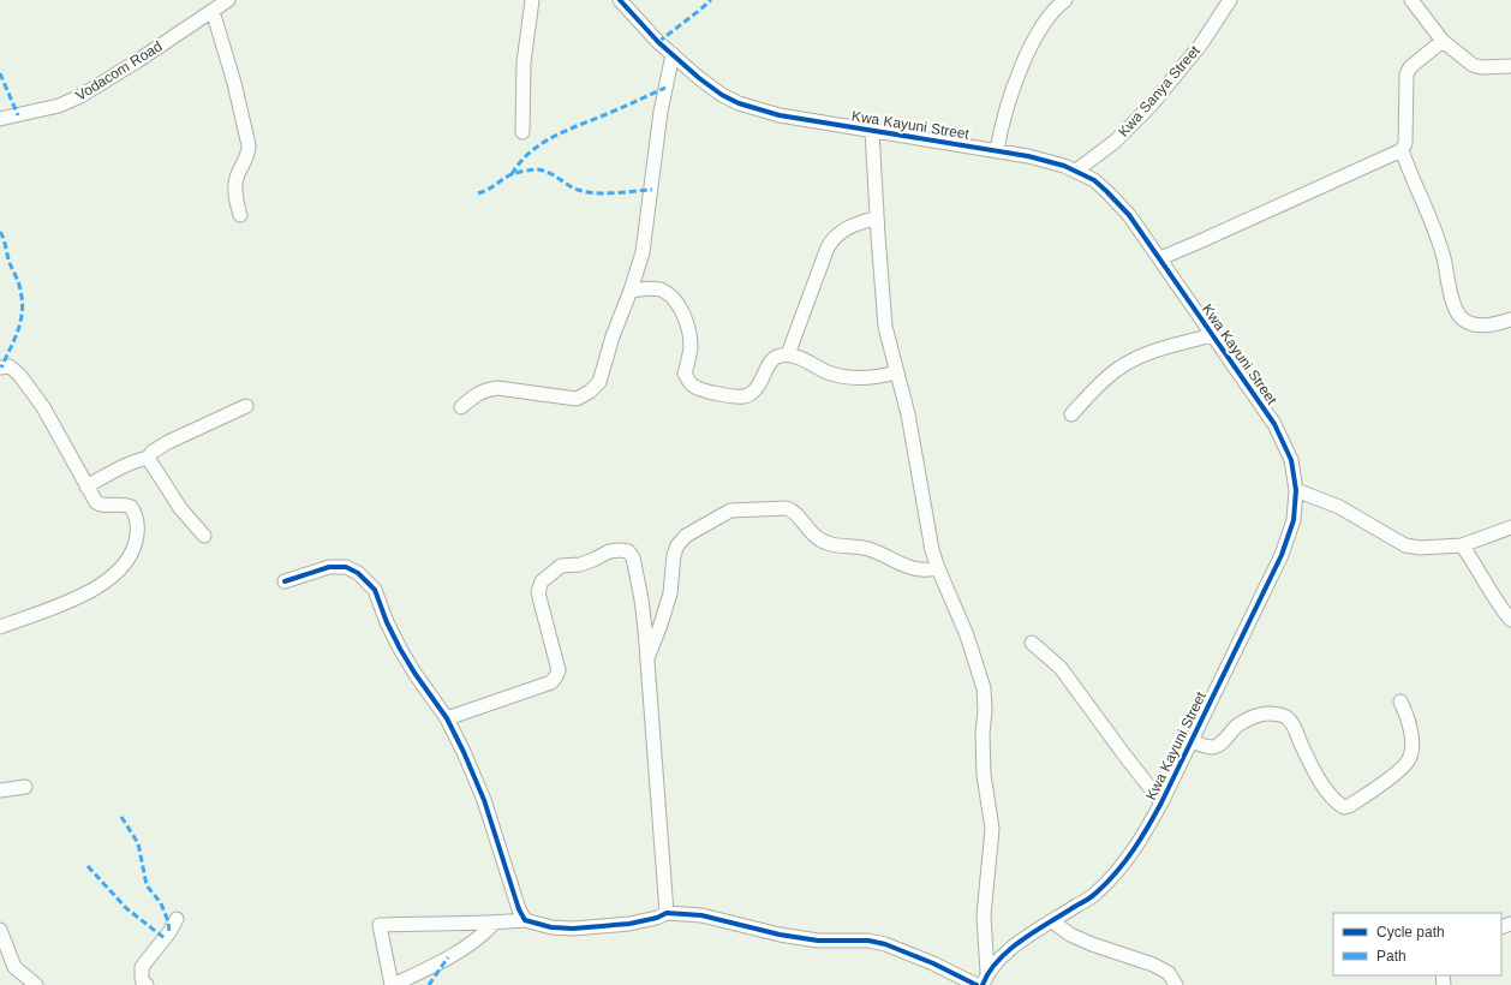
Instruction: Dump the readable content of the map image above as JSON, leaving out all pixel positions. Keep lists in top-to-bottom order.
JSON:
{
  "streets": {
    "street": ["Vodacom Road", "Kwa Sanya Street", "Kwa Kayuni Street"]
  },
  "crossings": [
    ["Kwa Sanya Street", "Kwa Kayuni Street"]
  ],
  "legend": ["Cycle path", "Path"]
}
